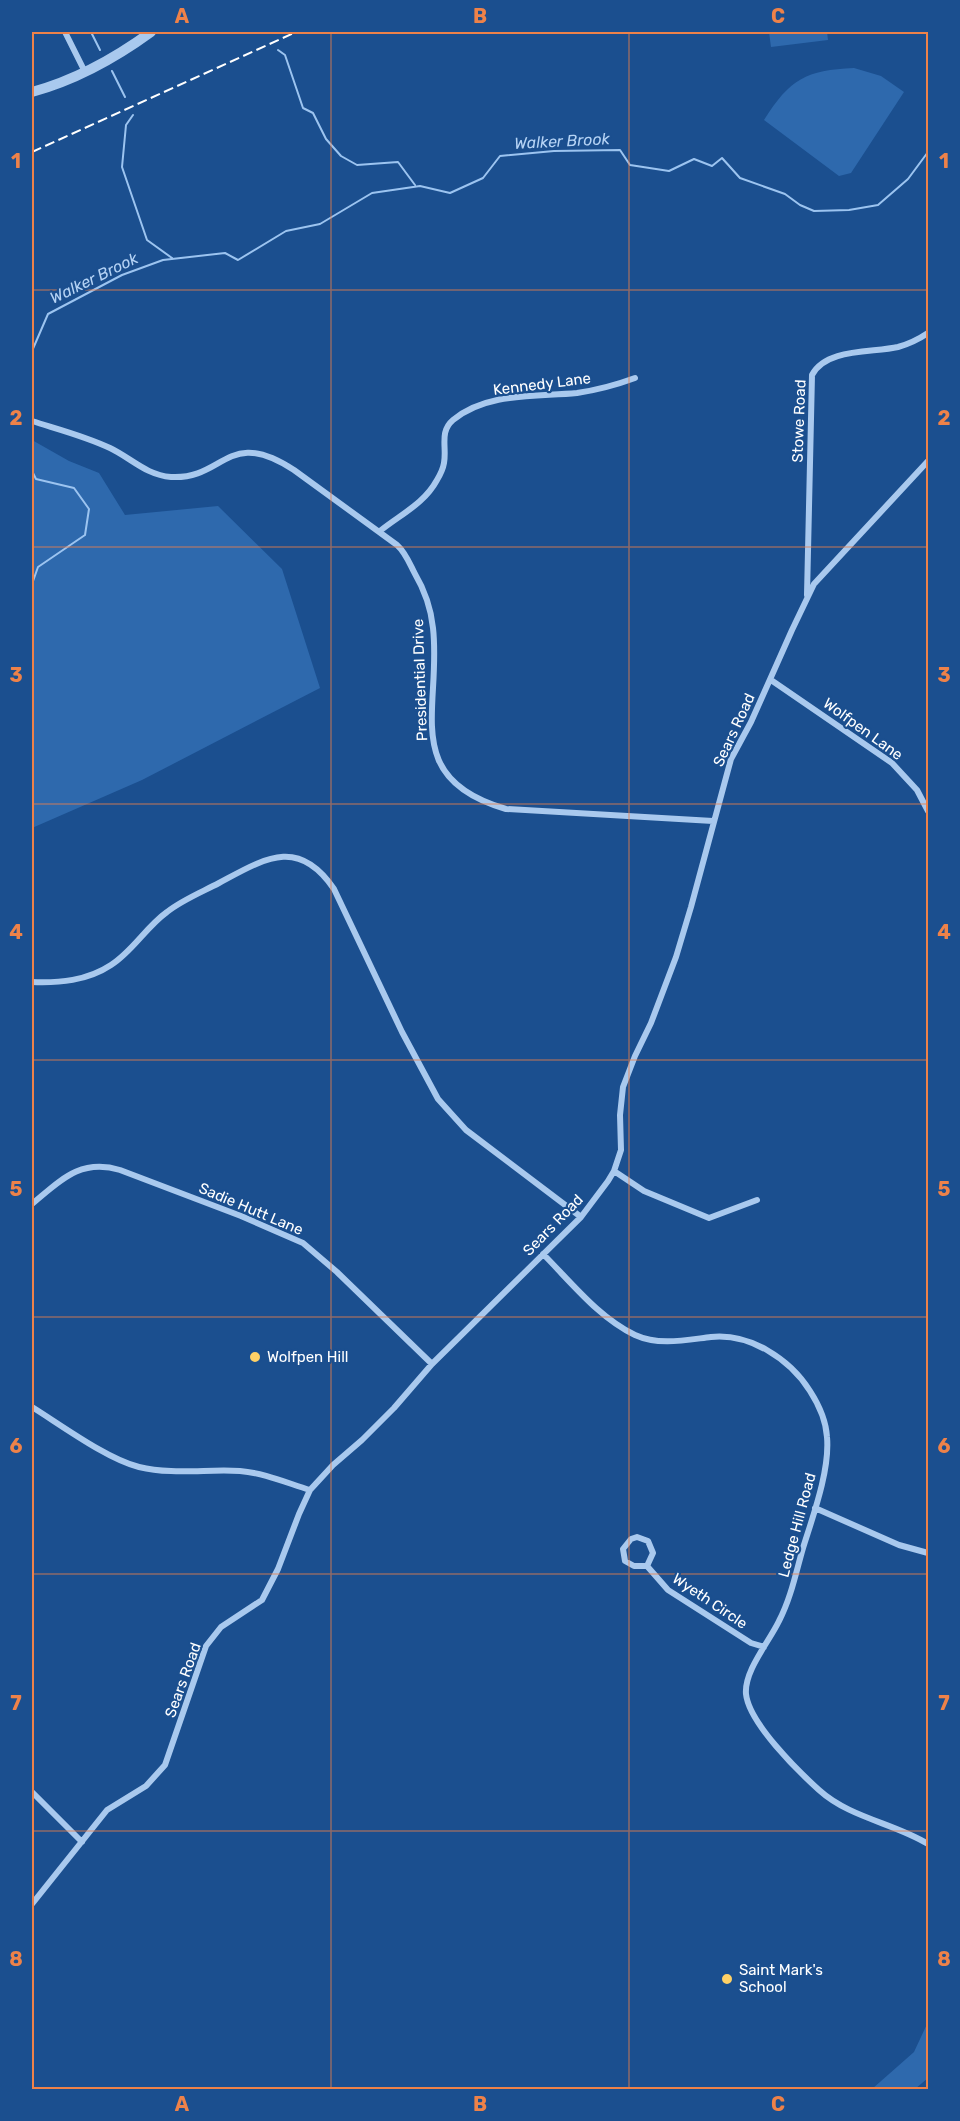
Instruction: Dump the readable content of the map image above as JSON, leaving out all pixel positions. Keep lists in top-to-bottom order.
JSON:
{
  "streets": {
    "street": [
      "Kennedy Lane",
      "Stowe Road",
      "Presidential Drive",
      "Wolfpen Lane",
      "Sears Road",
      "Sadie Hutt Lane",
      "Ledge Hill Road",
      "Wyeth Circle"
    ]
  },
  "crossings": [
    ["Kennedy Lane", "Presidential Drive"],
    ["Stowe Road", "Sears Road"],
    ["Presidential Drive", "Sears Road"],
    ["Wolfpen Lane", "Sears Road"],
    ["Sears Road", "Sadie Hutt Lane"],
    ["Sears Road", "Ledge Hill Road"],
    ["Ledge Hill Road", "Wyeth Circle"]
  ],
  "water": ["Walker Brook"],
  "places": ["Wolfpen Hill", "Saint Mark's School"],
  "grid": {
    "columns": ["A", "B", "C"],
    "rows": [
      "1",
      "2",
      "3",
      "4",
      "5",
      "6",
      "7",
      "8"
    ]
  }
}
